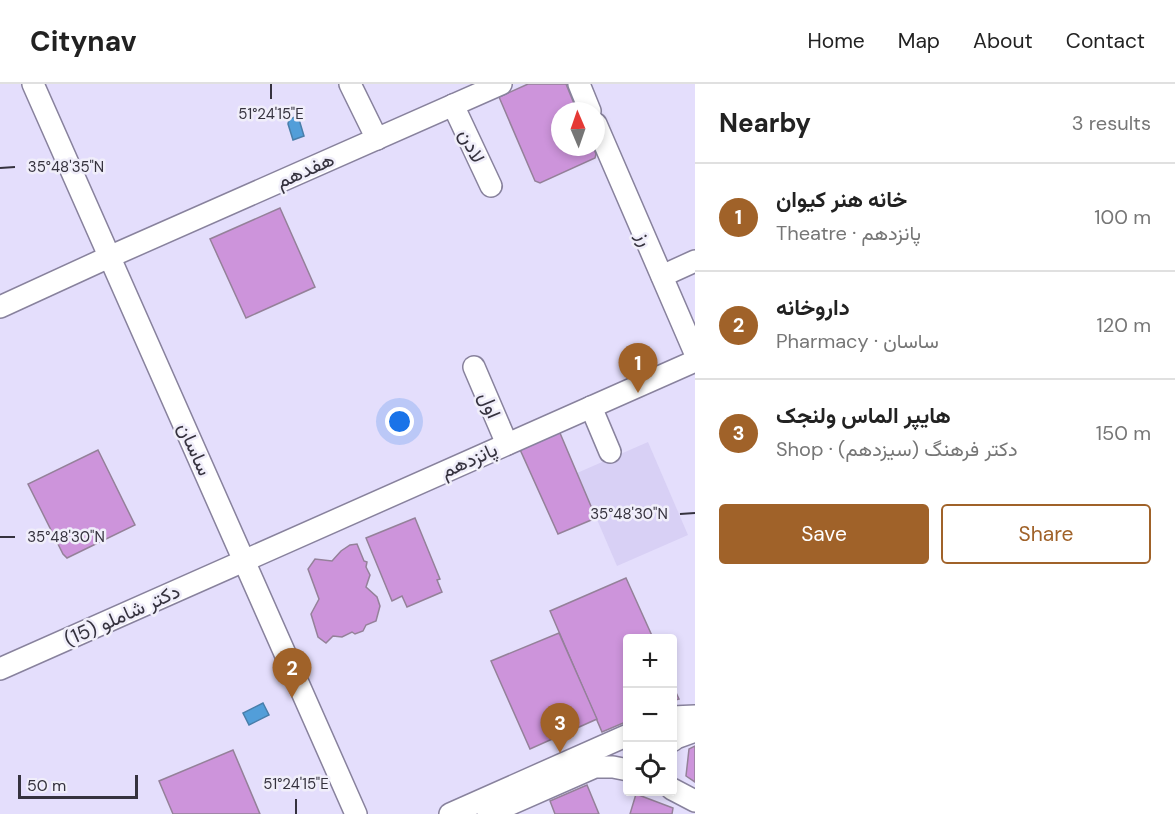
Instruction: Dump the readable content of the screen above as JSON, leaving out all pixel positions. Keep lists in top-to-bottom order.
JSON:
{
  "streets": {
    "street": [
      "لادن",
      "هفدهم",
      "رز",
      "اول",
      "ساسان",
      "پانزدهم",
      "دکتر شاملو (15)"
    ]
  },
  "crossings": [
    ["لادن", "هفدهم"],
    ["هفدهم", "ساسان"],
    ["اول", "پانزدهم"],
    ["ساسان", "پانزدهم"],
    ["ساسان", "دکتر شاملو (15)"],
    ["پانزدهم", "دکتر شاملو (15)"]
  ],
  "scale_bar": "50 m",
  "north": "top",
  "page": {
    "header": "Citynav",
    "nav": [
      "Home",
      "Map",
      "About",
      "Contact"
    ],
    "heading": ["Nearby", "3 results"],
    "list": [
      {
        "mark": "1",
        "name": "خانه هنر کیوان",
        "note": "Theatre · پانزدهم",
        "value": "100 m"
      },
      {
        "mark": "2",
        "name": "داروخانه",
        "note": "Pharmacy · ساسان",
        "value": "120 m"
      },
      {
        "mark": "3",
        "name": "هایپر الماس ولنجک",
        "note": "Shop · دکتر فرهنگ (سیزدهم)",
        "value": "150 m"
      }
    ],
    "pins": ["1", "2", "3"],
    "buttons": ["Save", "Share"],
    "map_buttons": ["+", "−"],
    "scale": "50 m"
  },
  "coordinates": ["51°24'15\"E", "35°48'35\"N", "35°48'30\"N"]
}
